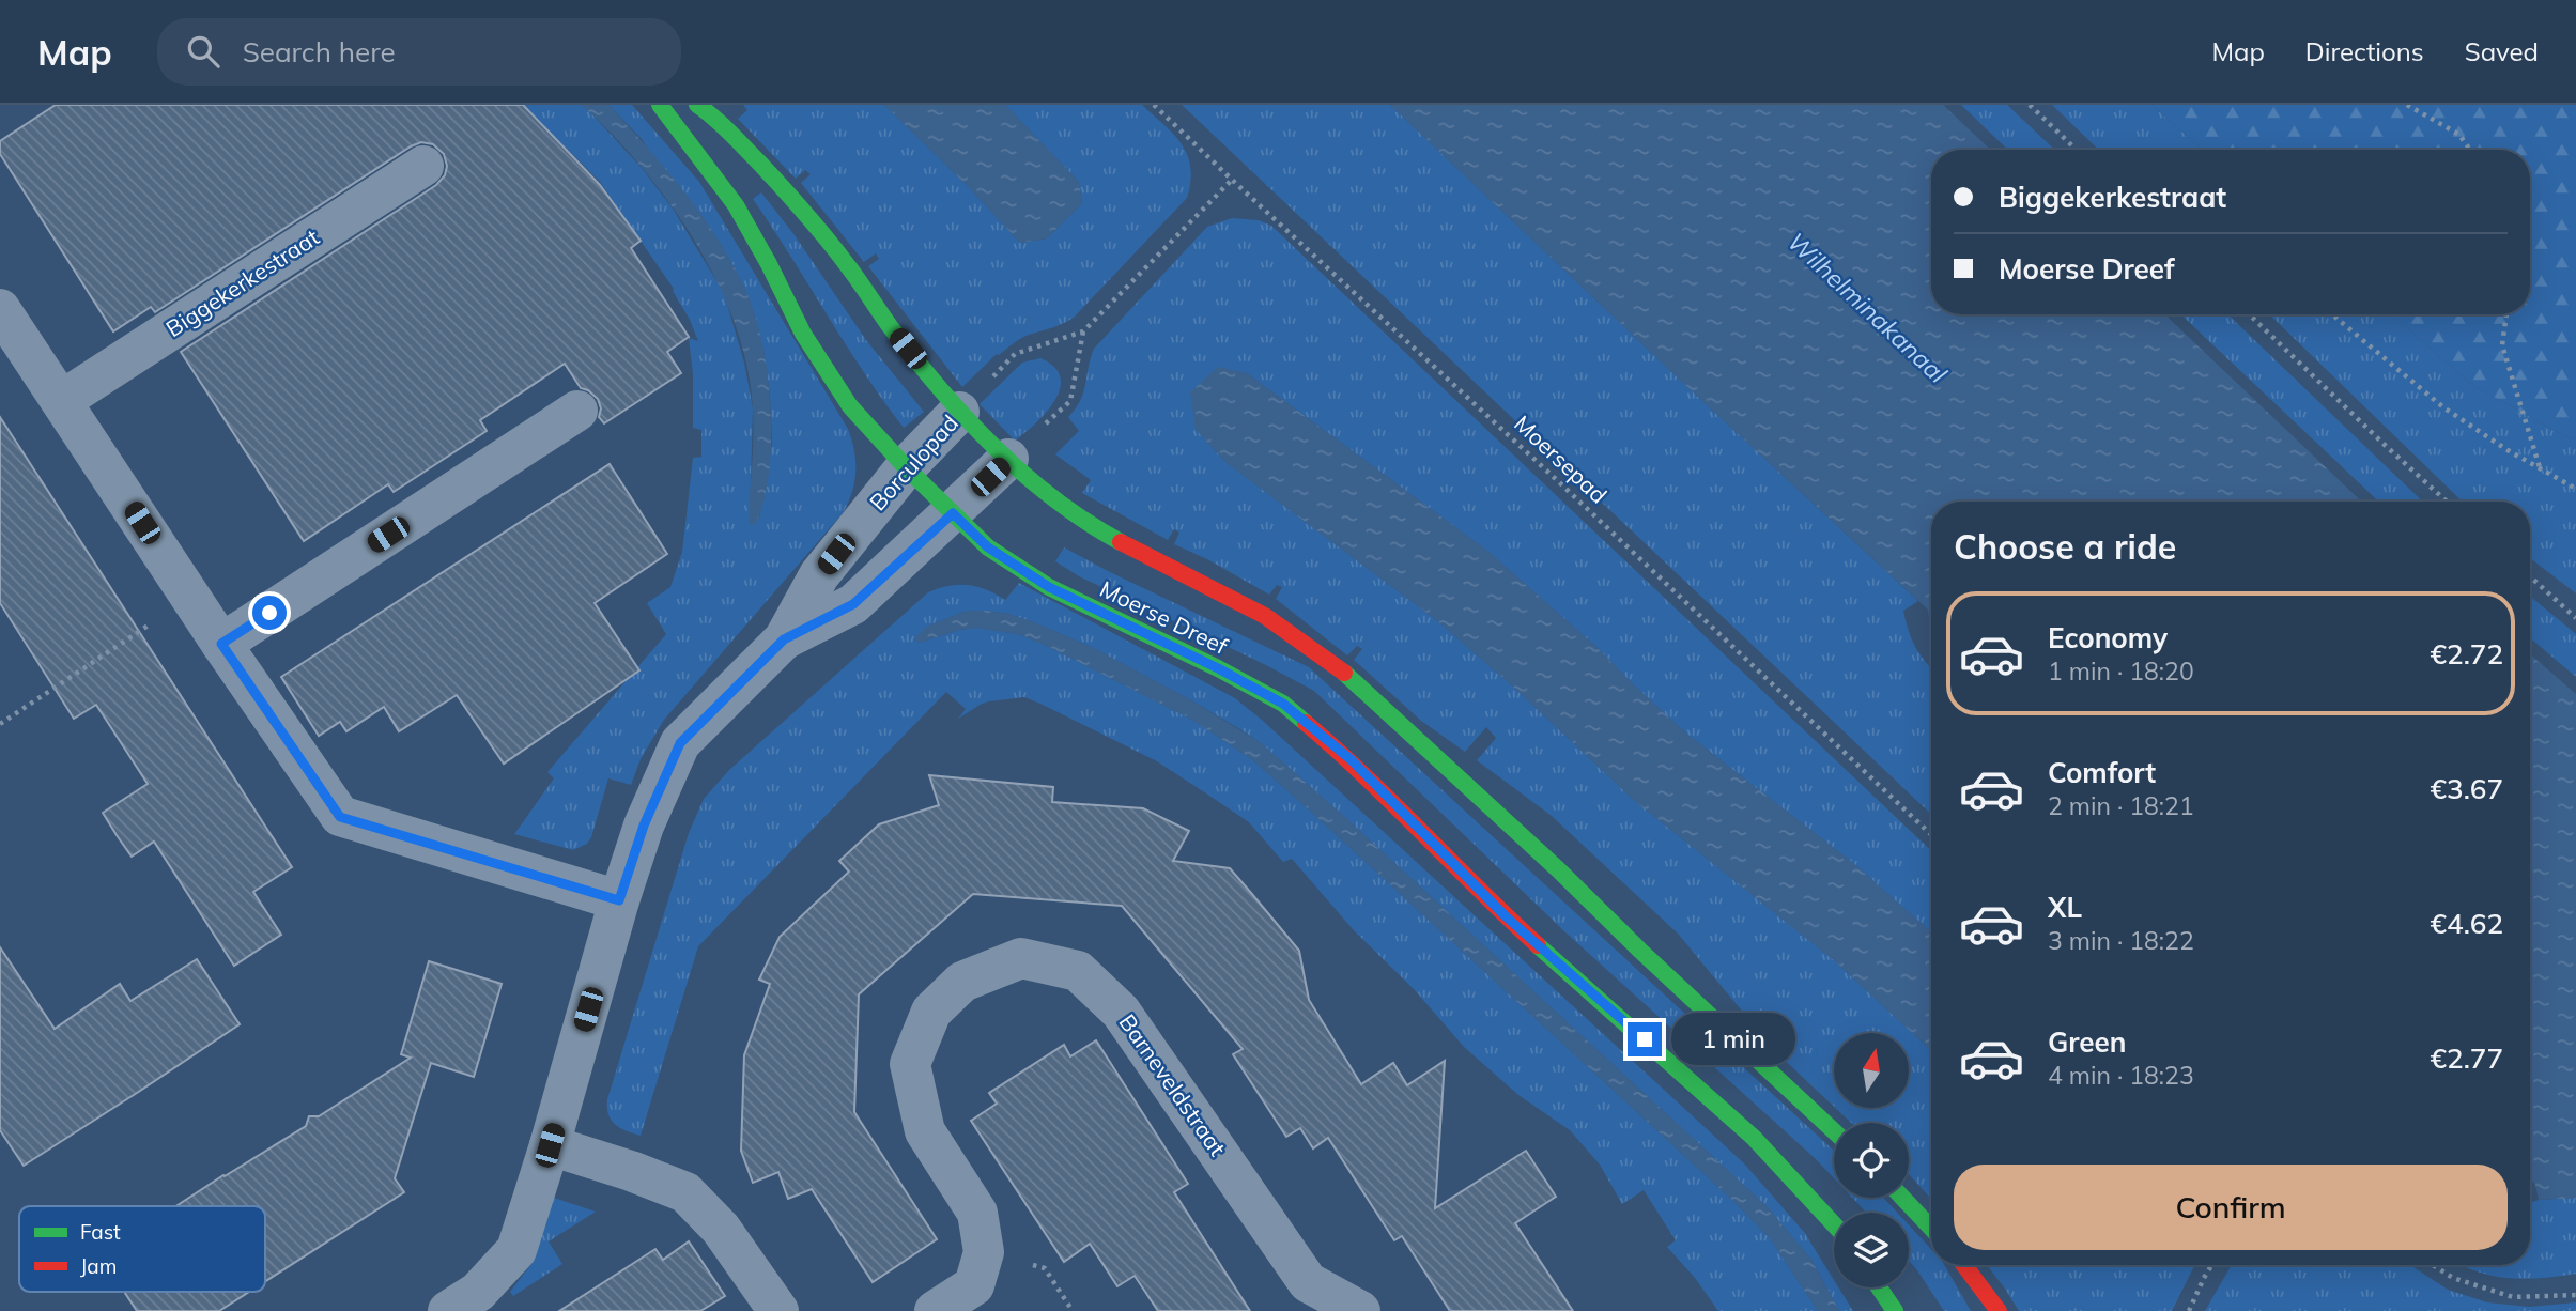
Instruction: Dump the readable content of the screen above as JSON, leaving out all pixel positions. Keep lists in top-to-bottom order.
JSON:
{
  "streets": {
    "street": [
      "Biggekerkestraat",
      "Borculopad",
      "Moerse Dreef",
      "Barneveldstraat"
    ],
    "path": ["Moersepad"]
  },
  "crossings": [
    ["Moersepad", "Borculopad"],
    ["Borculopad", "Moerse Dreef"]
  ],
  "water": ["Wilhelminakanaal"],
  "legend": ["Fast", "Jam"],
  "north": "top",
  "page": {
    "header": "Map",
    "search": "Search here",
    "nav": ["Map", "Directions", "Saved"],
    "banner": ["Biggekerkestraat", "Moerse Dreef"],
    "heading": "Choose a ride",
    "list": [
      {
        "name": "Economy",
        "note": "1 min · 18:20",
        "value": "€2.72"
      },
      {
        "name": "Comfort",
        "note": "2 min · 18:21",
        "value": "€3.67"
      },
      {
        "name": "XL",
        "note": "3 min · 18:22",
        "value": "€4.62"
      },
      {
        "name": "Green",
        "note": "4 min · 18:23",
        "value": "€2.77"
      }
    ],
    "bubble": "1 min",
    "buttons": "Confirm"
  }
}
